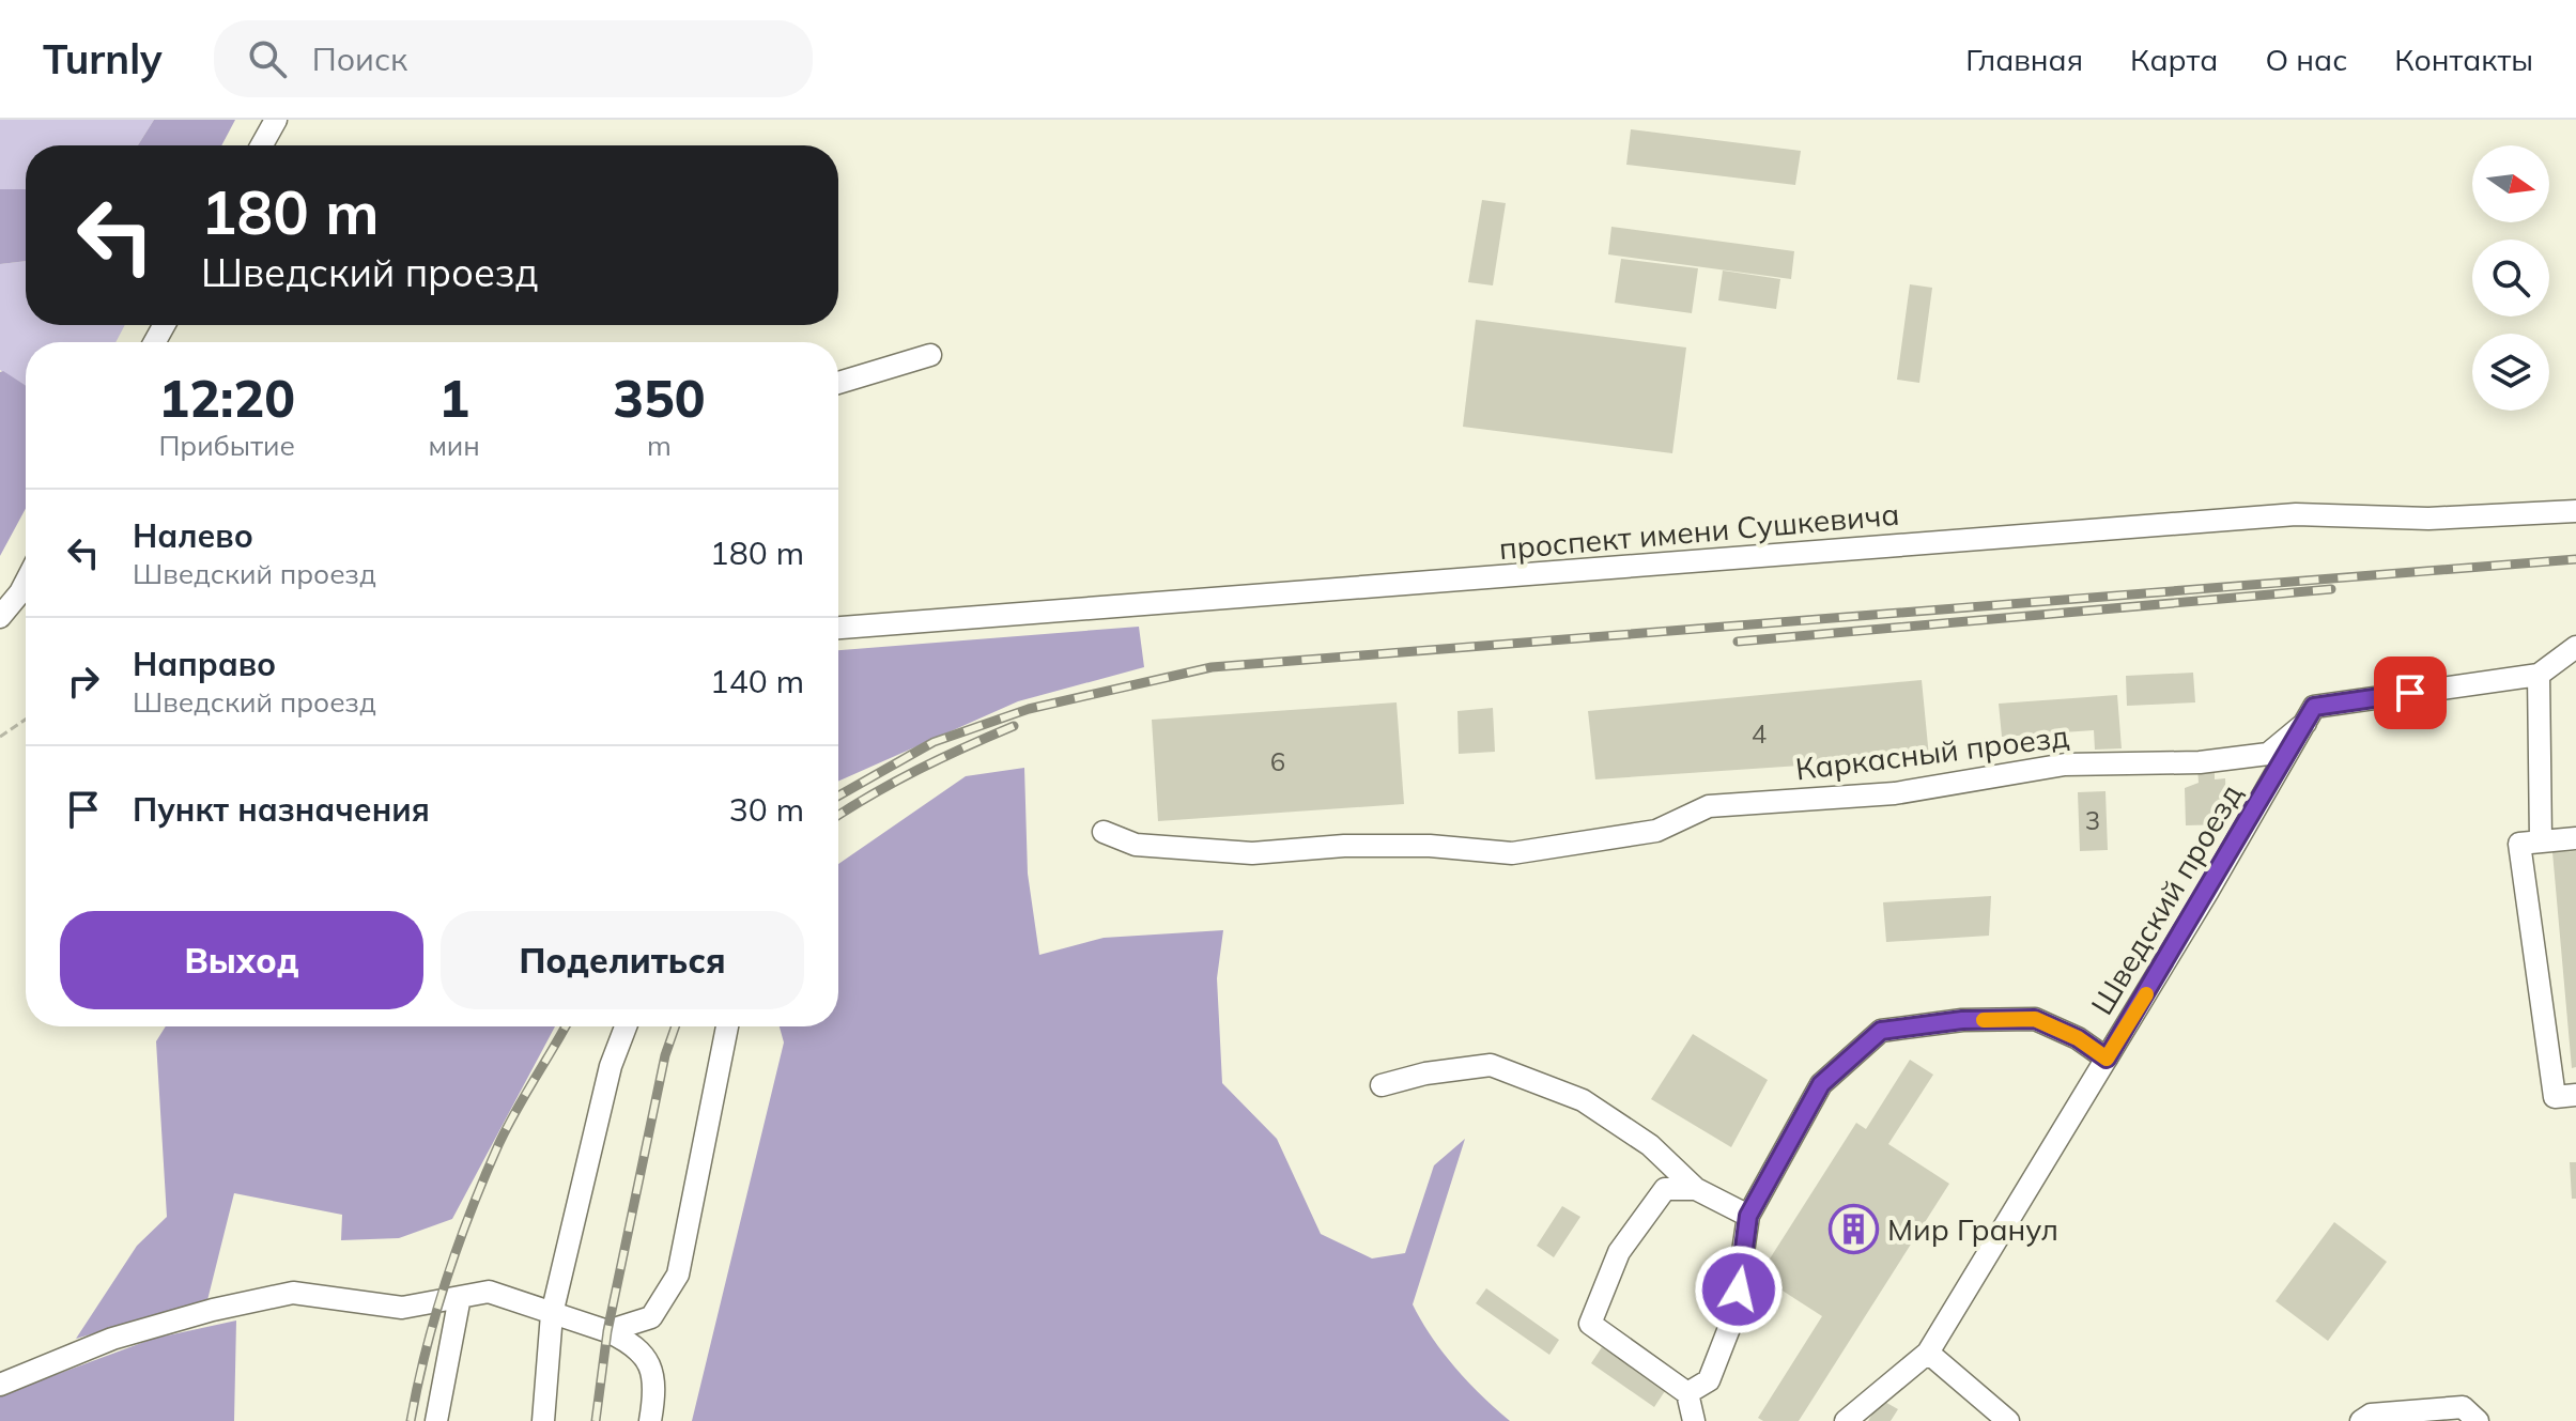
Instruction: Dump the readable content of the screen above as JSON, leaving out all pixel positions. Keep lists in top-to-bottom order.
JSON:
{
  "streets": {
    "street": ["проспект имени Сушкевича", "Каркасный проезд", "Шведский проезд"]
  },
  "crossings": [
    ["Каркасный проезд", "Шведский проезд"]
  ],
  "places": {
    "building": ["Мир Гранул"]
  },
  "house_numbers": ["4", "6", "3"],
  "north": "right",
  "page": {
    "header": "Turnly",
    "search": "Поиск",
    "nav": [
      "Главная",
      "Карта",
      "О нас",
      "Контакты"
    ],
    "turn": ["180 m", "Шведский проезд"],
    "eta": [
      "12:20",
      "Прибытие",
      "1",
      "мин",
      "350",
      "m"
    ],
    "list": [
      {
        "name": "Налево",
        "note": "Шведский проезд",
        "value": "180 m"
      },
      {
        "name": "Направо",
        "note": "Шведский проезд",
        "value": "140 m"
      },
      {
        "name": "Пункт назначения",
        "value": "30 m"
      }
    ],
    "buttons": ["Выход", "Поделиться"]
  }
}
